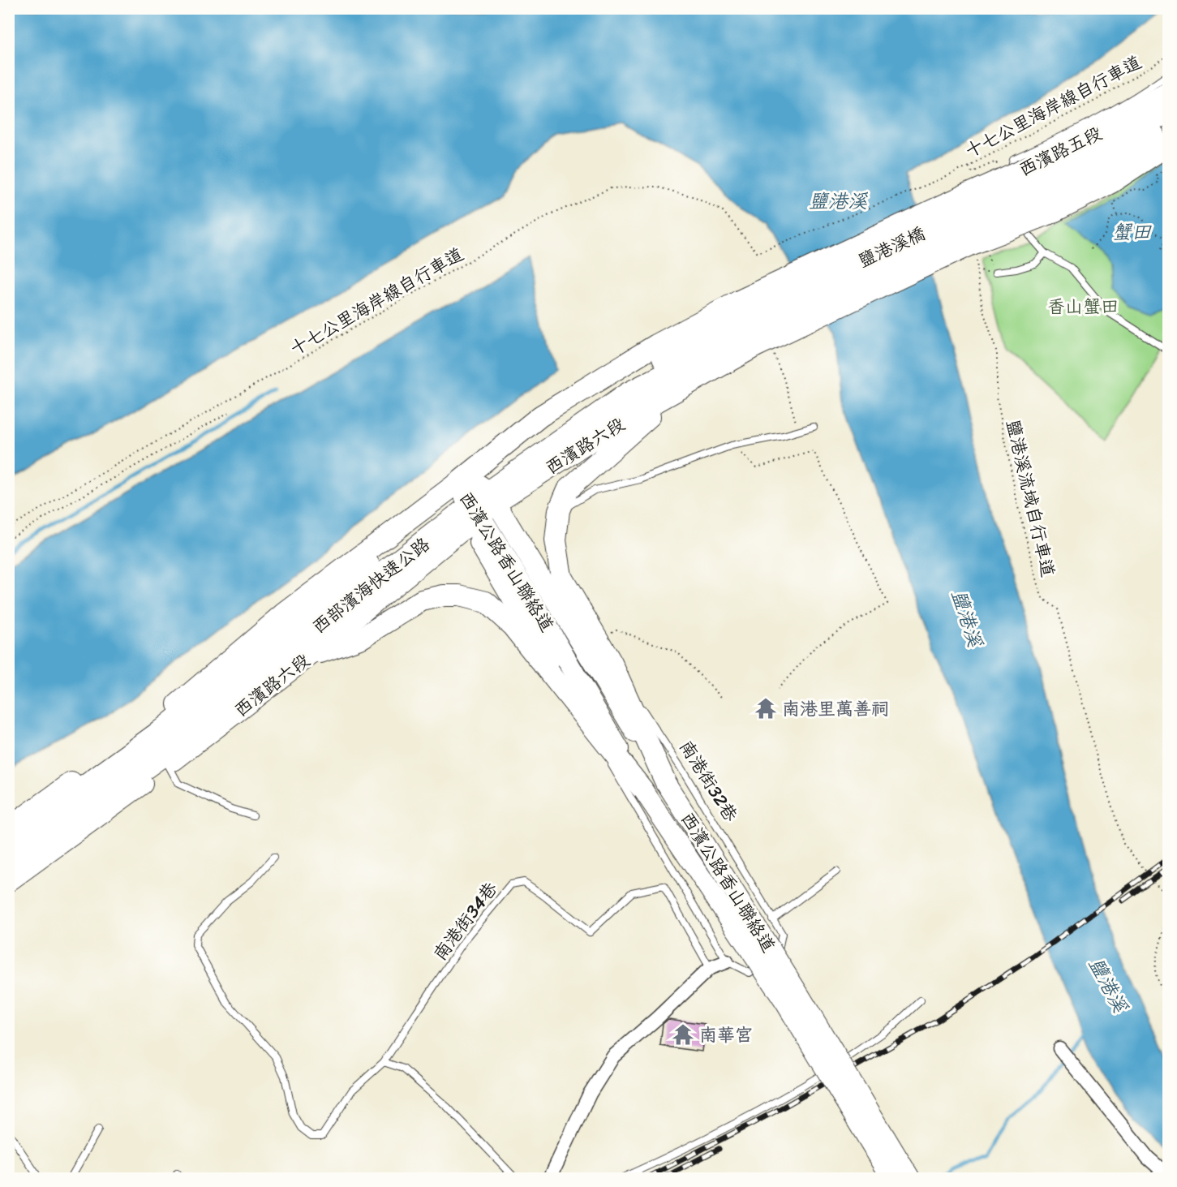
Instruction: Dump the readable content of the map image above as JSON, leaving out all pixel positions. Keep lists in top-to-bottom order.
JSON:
{
  "streets": {
    "highway": ["鹽港溪橋", "西部濱海快速公路"],
    "main road": ["西濱路五段", "西濱路六段"],
    "street": ["西濱公路香山聯絡道"],
    "lane": ["南港街32巷", "南港街34巷"],
    "path": ["十七公里海岸線自行車道", "鹽港溪流域自行車道"]
  },
  "crossings": [
    ["西濱路五段", "鹽港溪橋"],
    ["鹽港溪橋", "西濱路六段"],
    ["鹽港溪橋", "鹽港溪流域自行車道"],
    ["鹽港溪橋", "西部濱海快速公路"],
    ["西濱路六段", "西濱公路香山聯絡道"],
    ["西濱路六段", "西部濱海快速公路"],
    ["西濱公路香山聯絡道", "西部濱海快速公路"]
  ],
  "water": ["鹽港溪", "蟹田"],
  "parks": ["香山蟹田"],
  "places": {
    "temple": ["南港里萬善祠", "南華宮"]
  }
}
